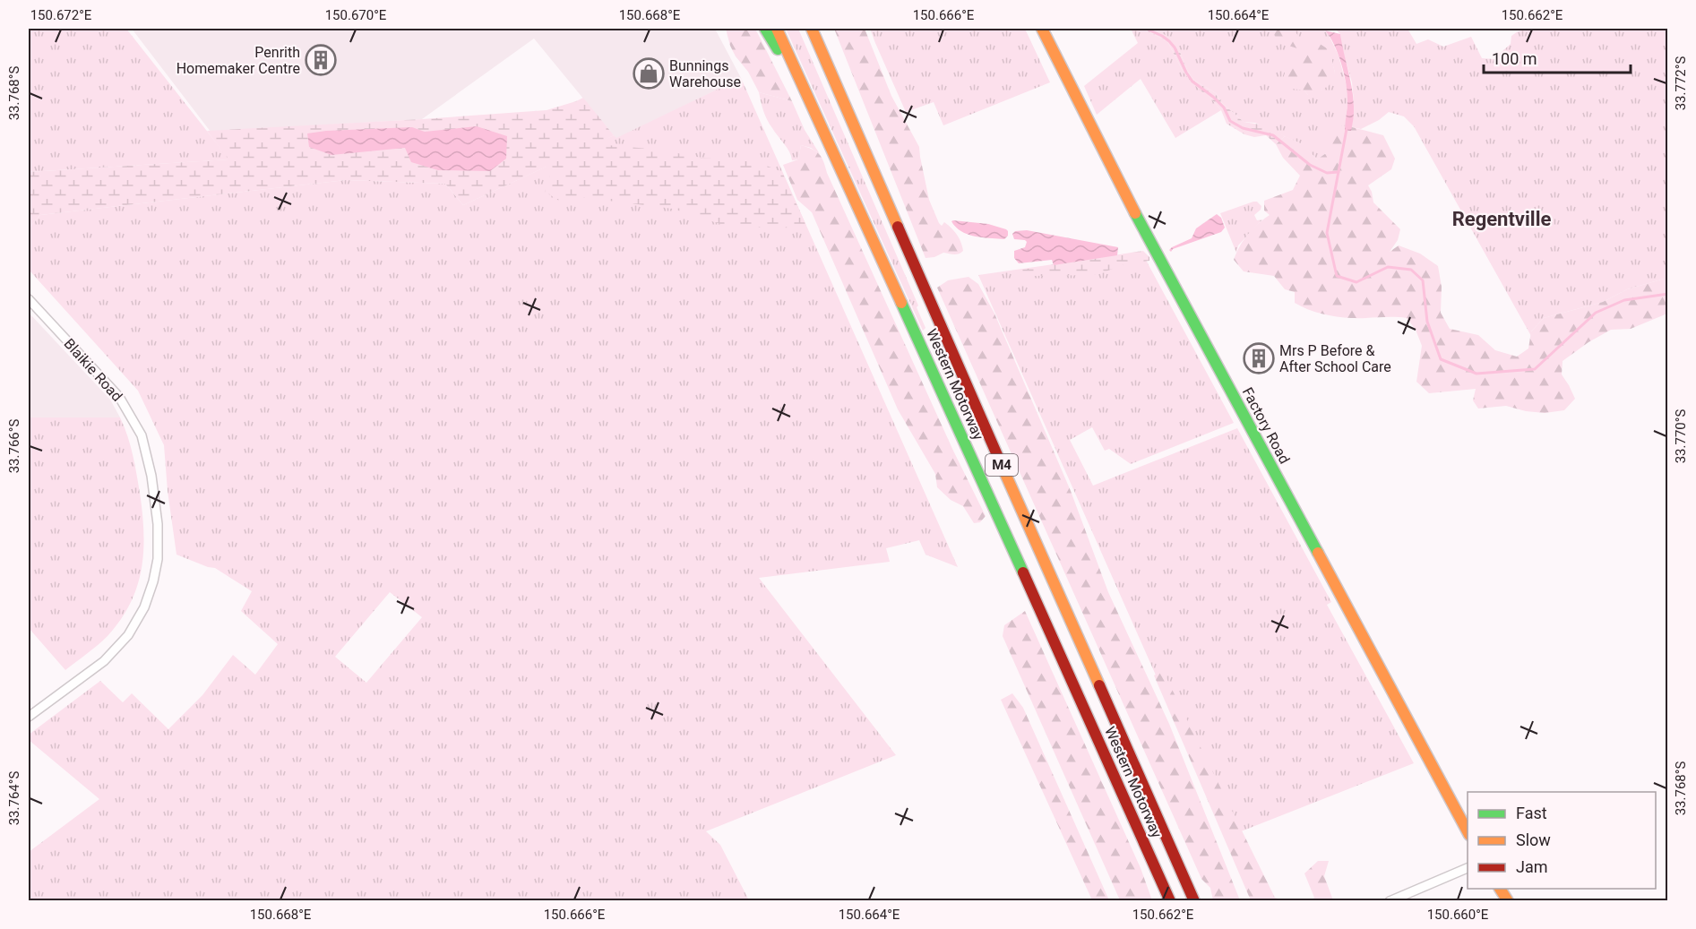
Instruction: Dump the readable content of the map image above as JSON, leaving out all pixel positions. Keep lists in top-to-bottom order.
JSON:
{
  "streets": {
    "main road": ["Western Motorway", "Factory Road", "M4"],
    "street": ["Blaikie Road"]
  },
  "districts": ["Regentville"],
  "places": {
    "building": ["Penrith Homemaker Centre", "Mrs P Before & After School Care"],
    "shop": ["Bunnings Warehouse"]
  },
  "legend": ["Fast", "Slow", "Jam"],
  "scale_bar": "100 m",
  "coordinates": [
    "150.672°E",
    "150.670°E",
    "150.668°E",
    "150.666°E",
    "150.664°E",
    "150.662°E",
    "33.772°S",
    "33.768°S",
    "33.770°S",
    "33.766°S",
    "33.764°S",
    "150.660°E"
  ]
}
